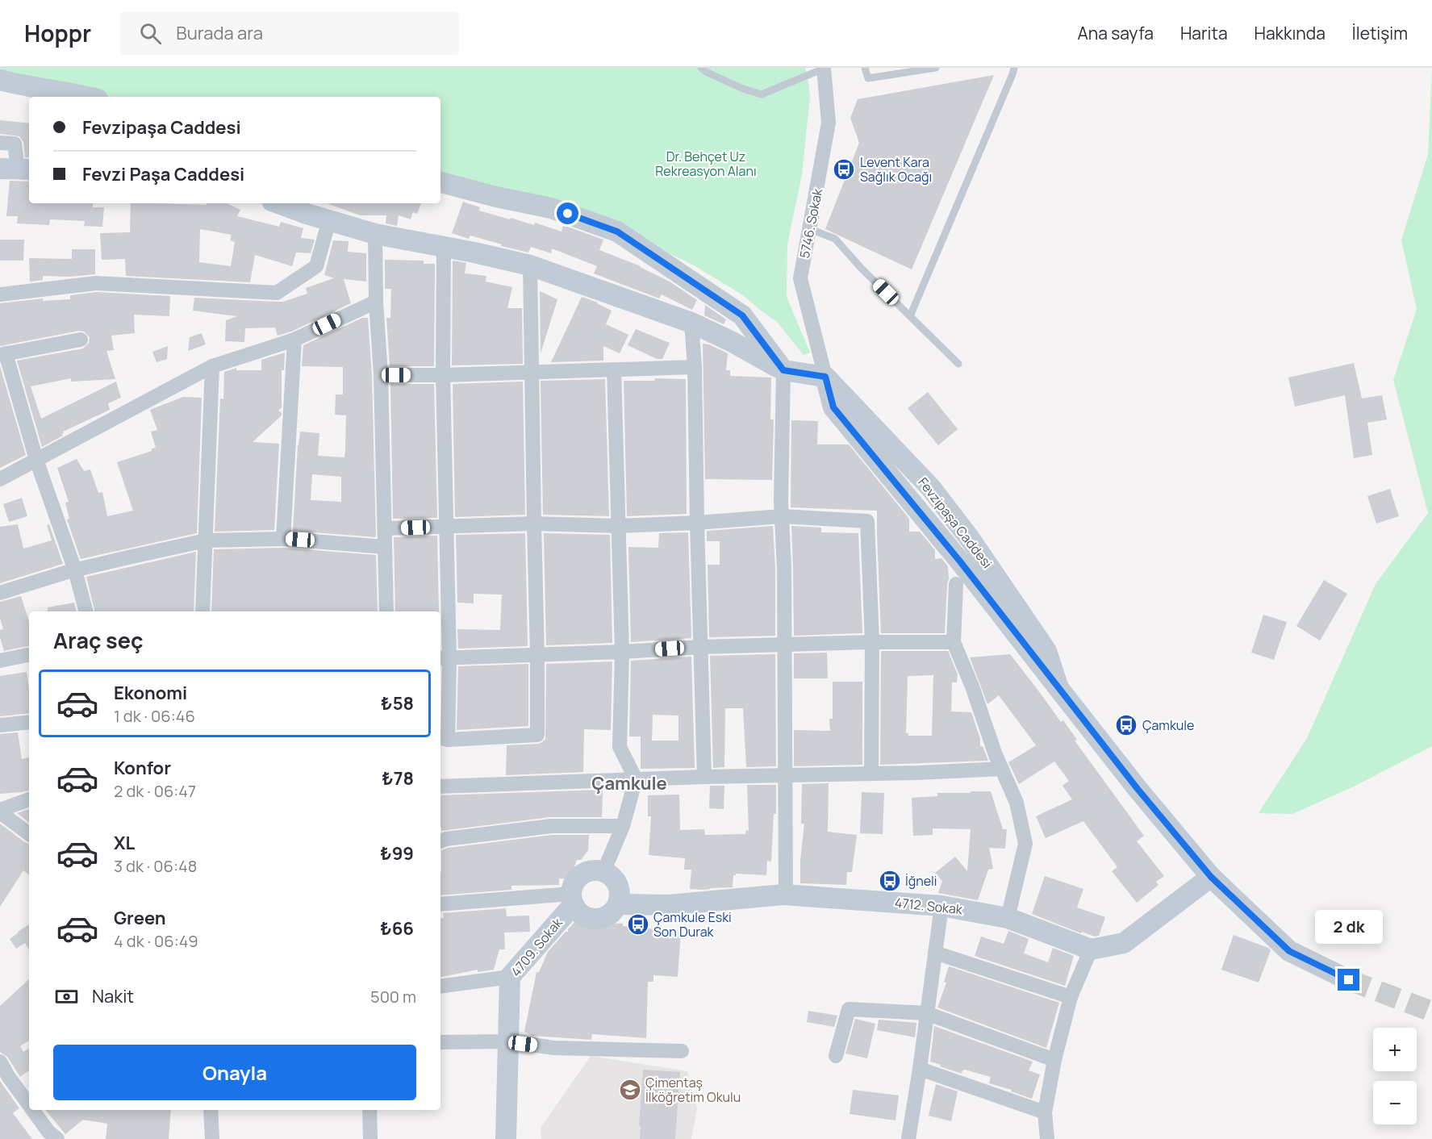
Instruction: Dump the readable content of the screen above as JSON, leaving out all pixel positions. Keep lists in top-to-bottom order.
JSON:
{
  "streets": {
    "street": [
      "5746. Sokak",
      "Fevzipaşa Caddesi",
      "4712. Sokak",
      "4709. Sokak"
    ]
  },
  "crossings": [
    ["5746. Sokak", "Fevzipaşa Caddesi"],
    ["4712. Sokak", "4709. Sokak"]
  ],
  "districts": ["Çamkule"],
  "parks": ["Dr. Behçet Uz Rekreasyon Alanı"],
  "places": {
    "bus stop": [
      "Levent Kara Sağlık Ocağı",
      "Çamkule",
      "İğneli",
      "Çamkule Eski Son Durak"
    ],
    "school or university": ["Çimentaş İlköğretim Okulu"]
  },
  "page": {
    "header": "Hoppr",
    "search": "Burada ara",
    "nav": [
      "Ana sayfa",
      "Harita",
      "Hakkında",
      "İletişim"
    ],
    "banner": ["Fevzipaşa Caddesi", "Fevzi Paşa Caddesi"],
    "heading": "Araç seç",
    "list": [
      {
        "name": "Ekonomi",
        "note": "1 dk · 06:46",
        "value": "₺58"
      },
      {
        "name": "Konfor",
        "note": "2 dk · 06:47",
        "value": "₺78"
      },
      {
        "name": "XL",
        "note": "3 dk · 06:48",
        "value": "₺99"
      },
      {
        "name": "Green",
        "note": "4 dk · 06:49",
        "value": "₺66"
      }
    ],
    "bubble": "2 dk",
    "pay": ["Nakit", "500 m"],
    "map_buttons": ["+", "−"],
    "buttons": "Onayla"
  }
}
